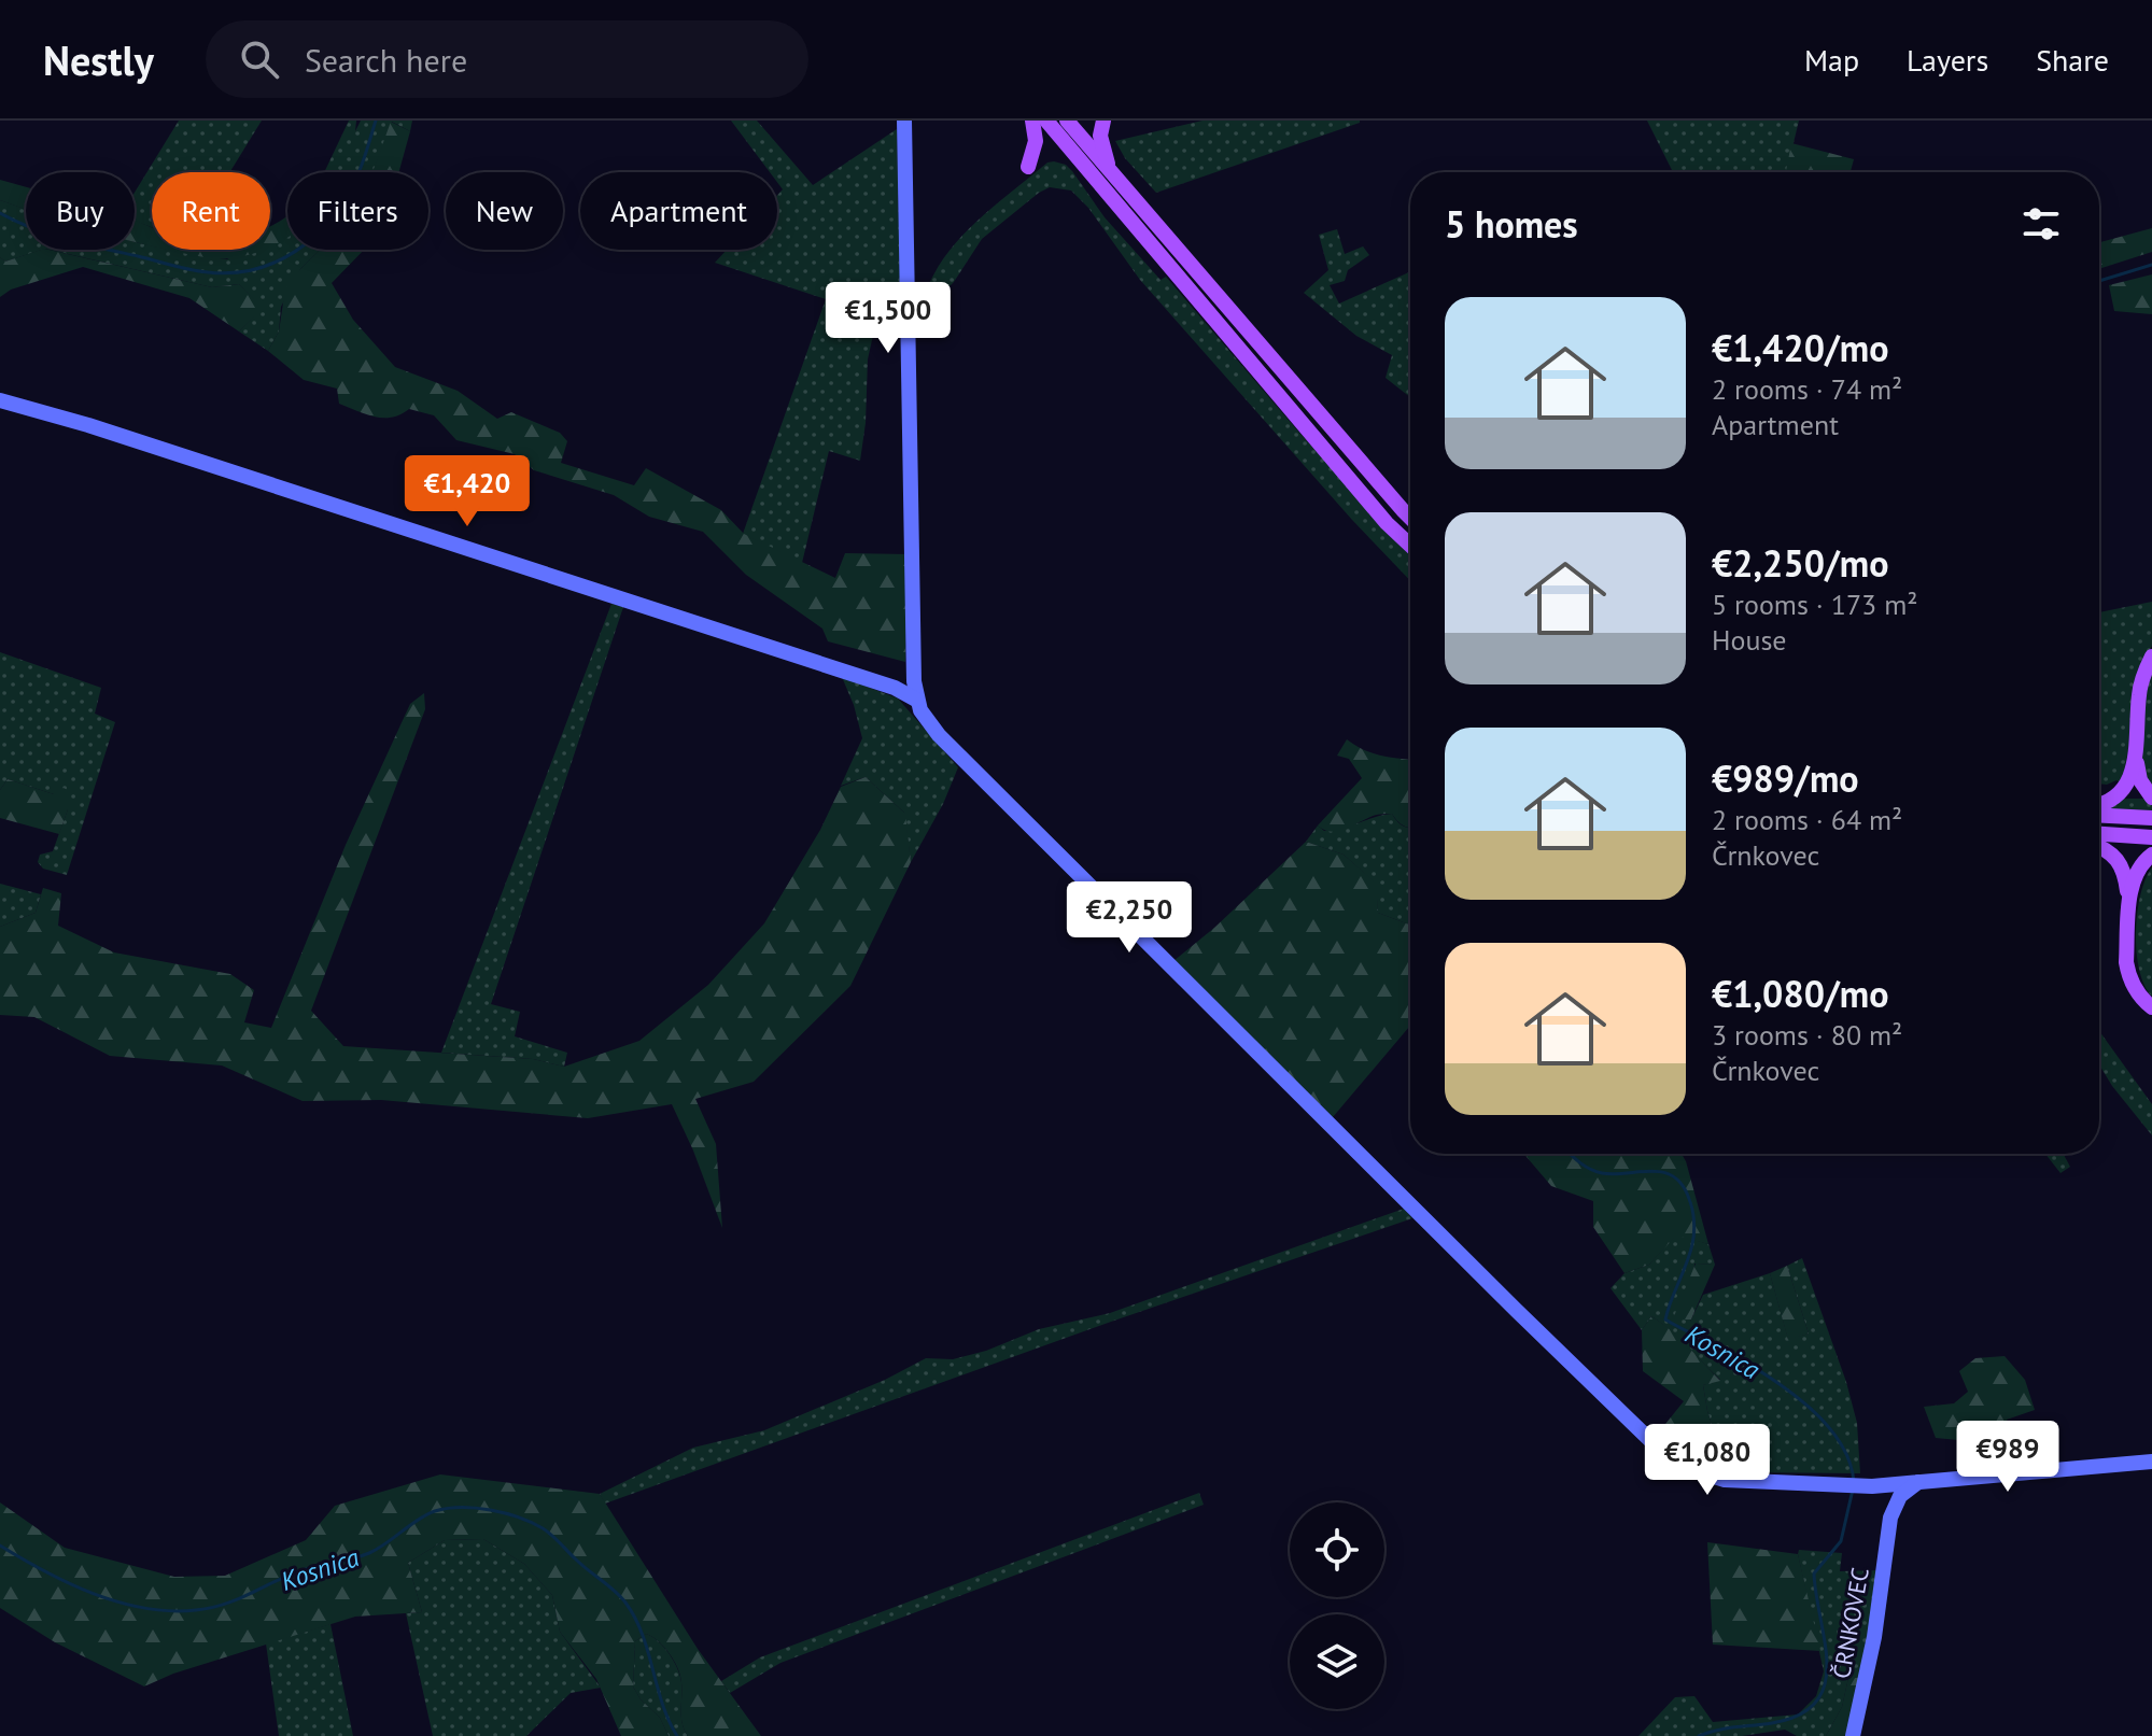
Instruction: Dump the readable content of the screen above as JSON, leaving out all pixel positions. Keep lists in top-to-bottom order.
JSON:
{
  "streets": {
    "main road": ["ČRNKOVEC"]
  },
  "water": ["Kosnica"],
  "page": {
    "header": "Nestly",
    "search": "Search here",
    "nav": ["Map", "Layers", "Share"],
    "chip": [
      "Buy",
      "Rent",
      "Filters",
      "New",
      "Apartment"
    ],
    "heading": "5 homes",
    "list": [
      {
        "name": "€1,420/mo",
        "note": "2 rooms · 74 m² · Apartment"
      },
      {
        "name": "€2,250/mo",
        "note": "5 rooms · 173 m² · House"
      },
      {
        "name": "€989/mo",
        "note": "2 rooms · 64 m² · Črnkovec"
      },
      {
        "name": "€1,080/mo",
        "note": "3 rooms · 80 m² · Črnkovec"
      }
    ],
    "price": [
      "€1,500",
      "€1,420",
      "€2,250",
      "€989",
      "€1,080"
    ]
  }
}
